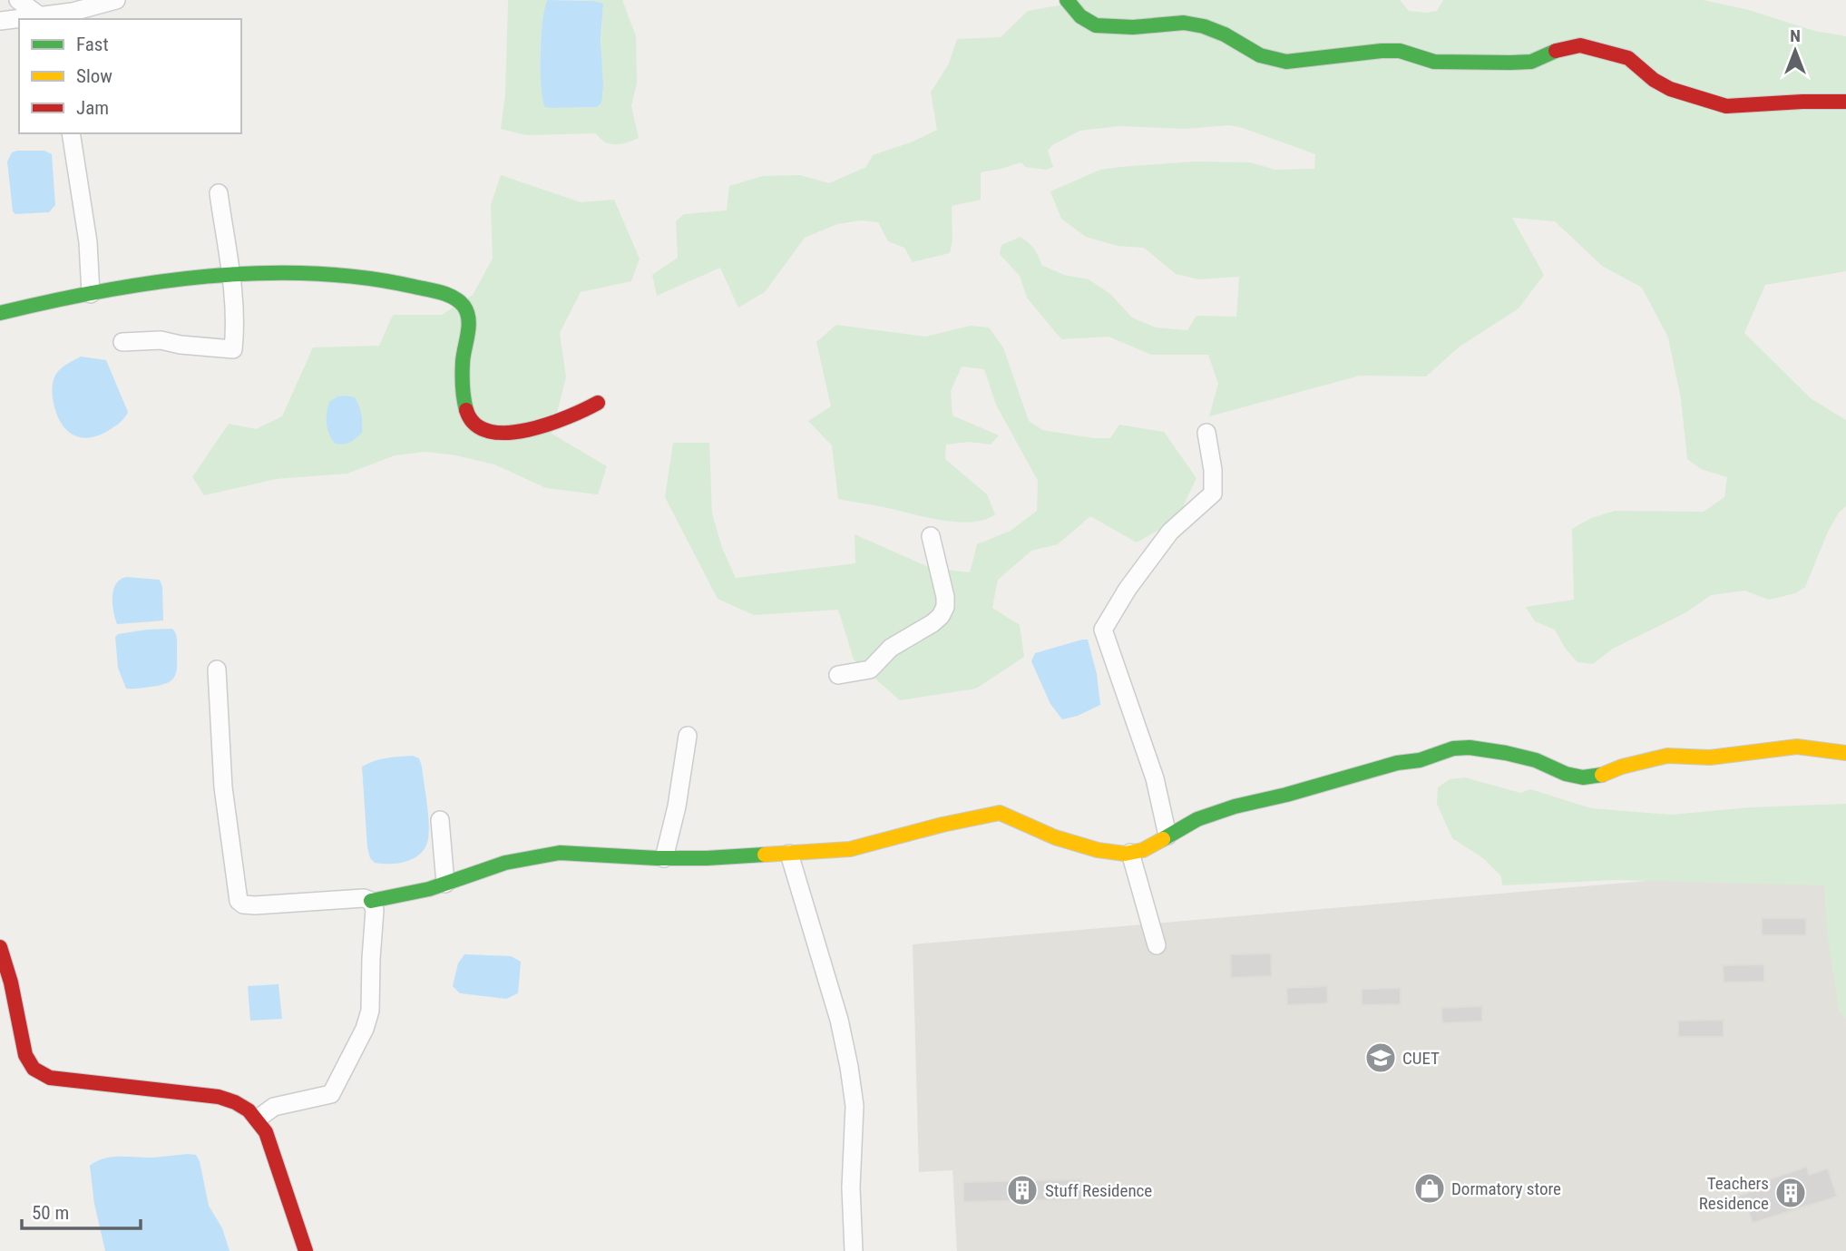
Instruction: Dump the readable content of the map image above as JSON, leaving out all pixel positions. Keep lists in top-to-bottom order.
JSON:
{
  "places": {
    "school or university": ["CUET"],
    "shop": ["Dormatory store"],
    "building": ["Stuff Residence", "Teachers Residence"]
  },
  "legend": ["Fast", "Slow", "Jam"],
  "scale_bar": "50 m",
  "north": "top"
}
